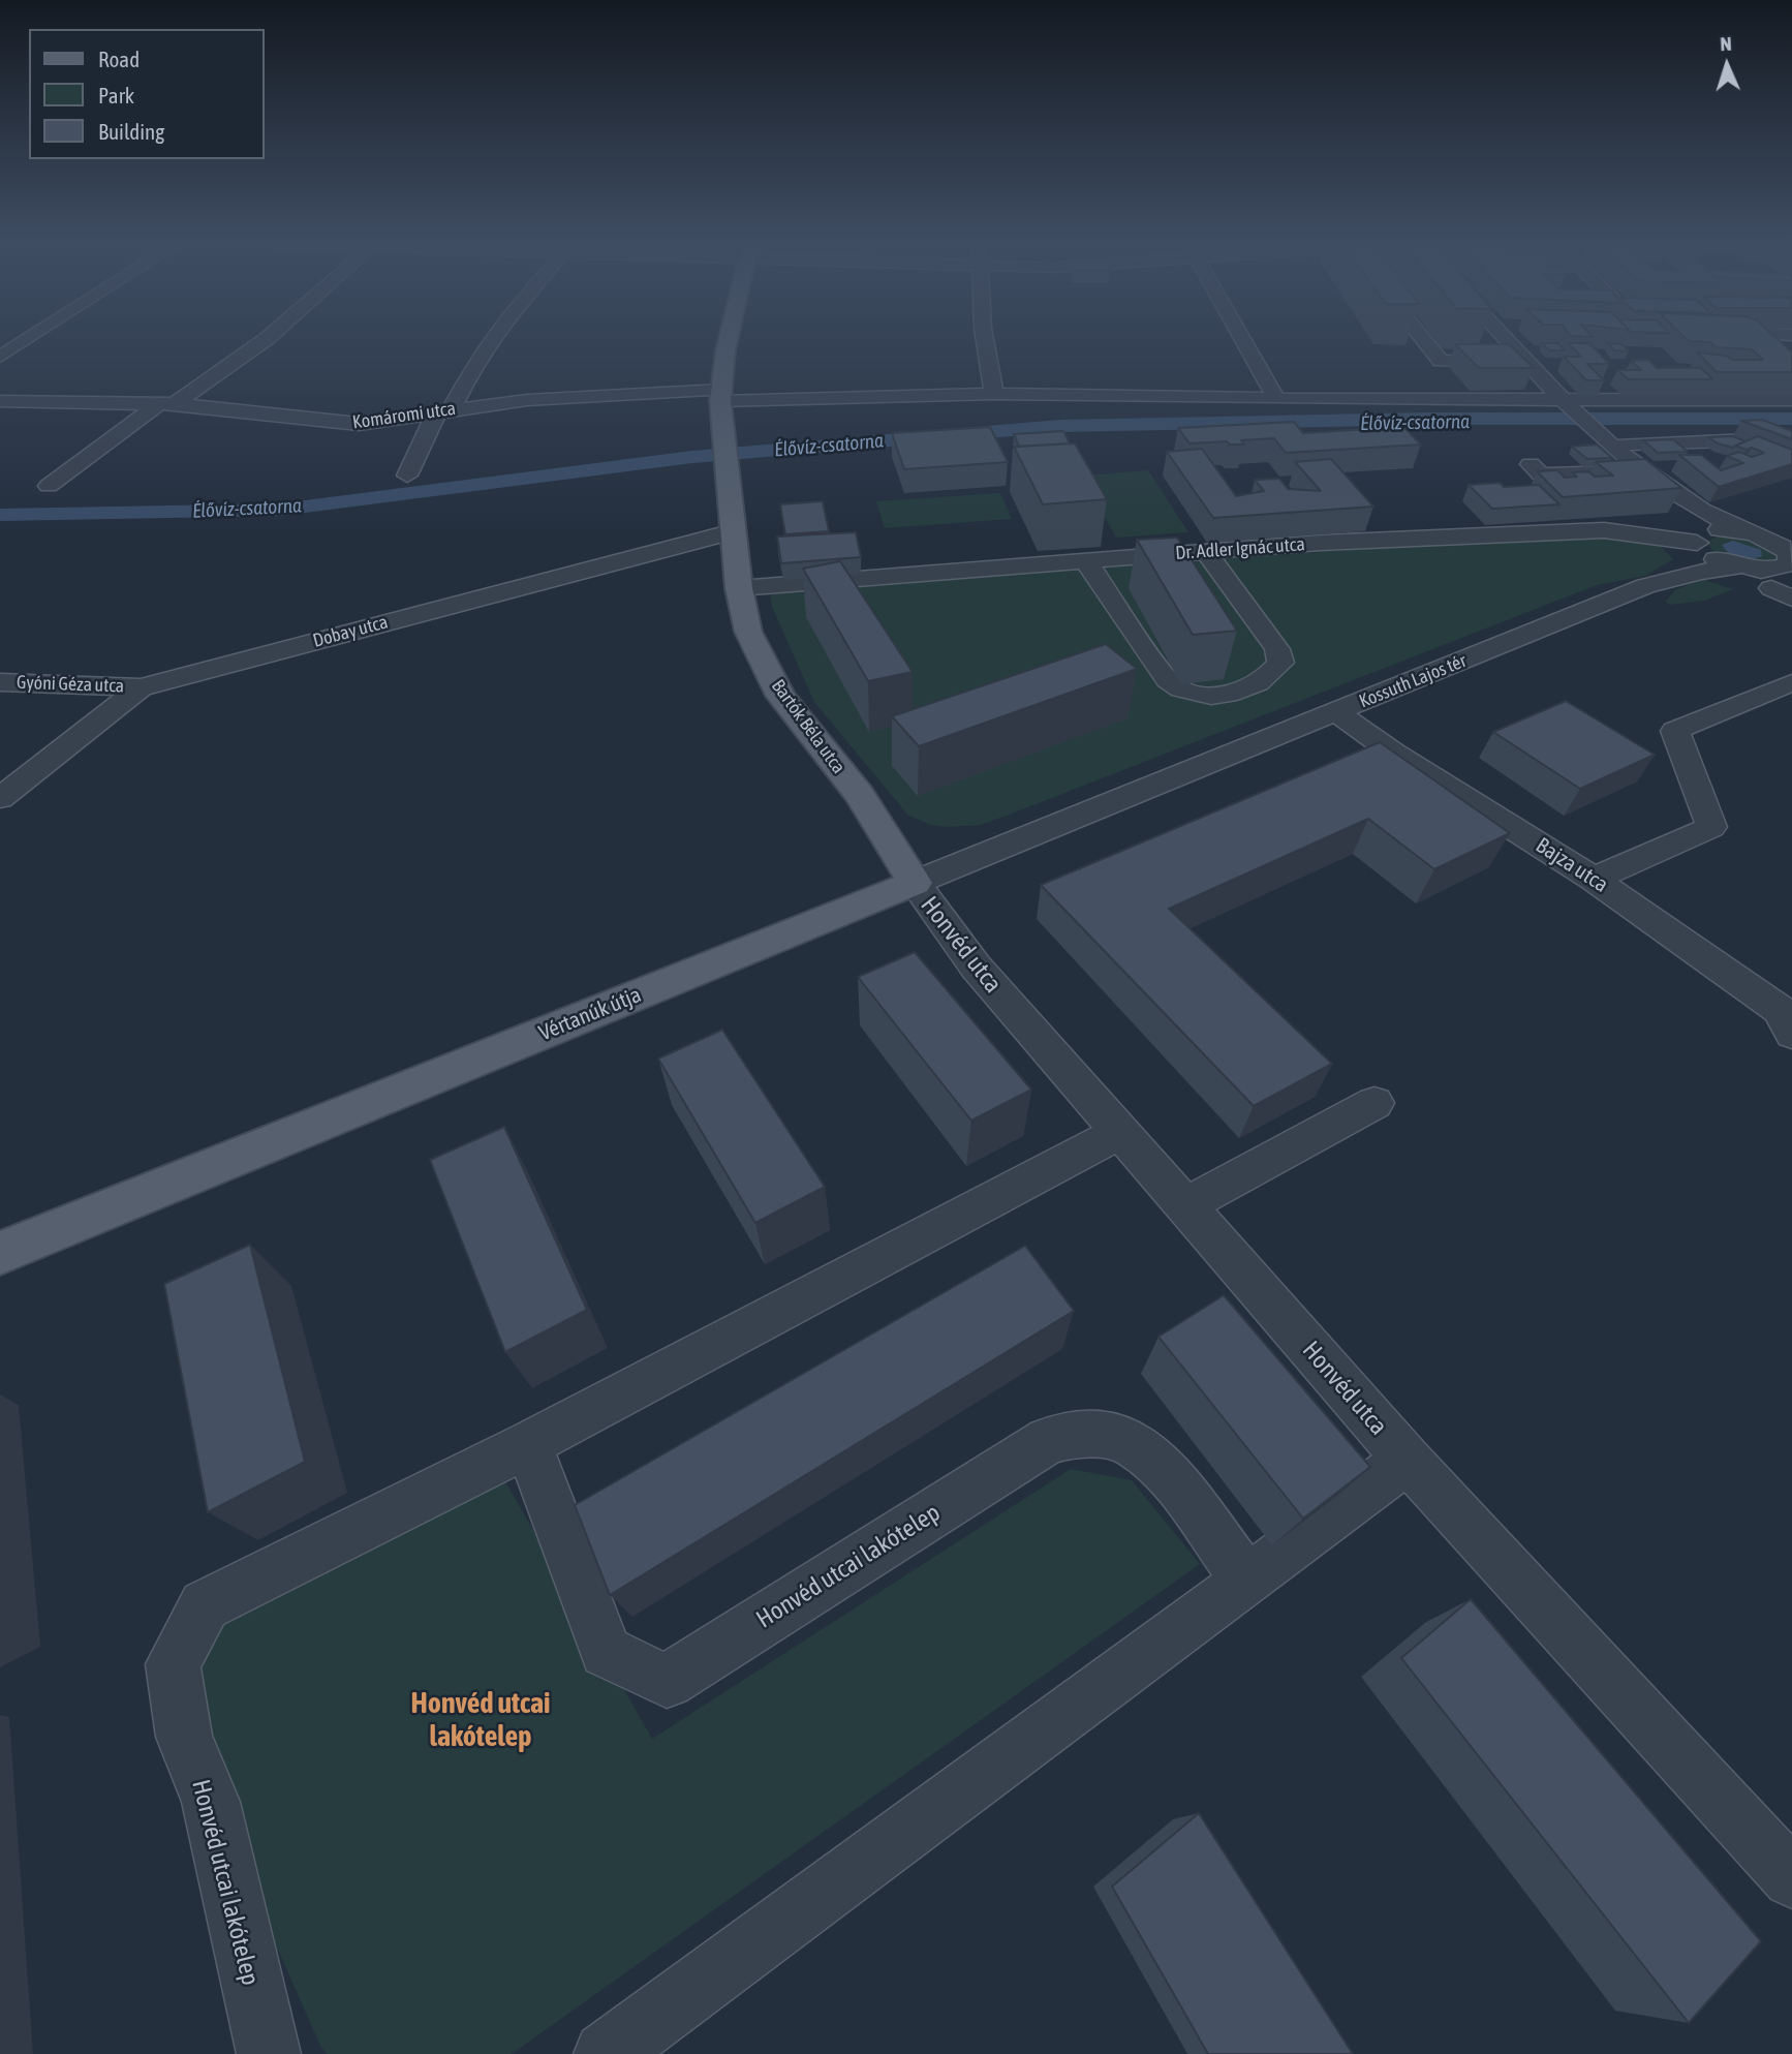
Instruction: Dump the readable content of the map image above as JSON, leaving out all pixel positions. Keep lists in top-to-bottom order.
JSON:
{
  "streets": {
    "main road": ["Bartók Béla utca", "Vértanúk útja"],
    "street": [
      "Komáromi utca",
      "Dr. Adler Ignác utca",
      "Dobay utca",
      "Kossuth Lajos tér",
      "Gyóni Géza utca",
      "Bajza utca",
      "Honvéd utca",
      "Honvéd utcai lakótelep"
    ]
  },
  "crossings": [
    ["Komáromi utca", "Bartók Béla utca"],
    ["Dr. Adler Ignác utca", "Kossuth Lajos tér"],
    ["Dr. Adler Ignác utca", "Bartók Béla utca"],
    ["Dobay utca", "Gyóni Géza utca"],
    ["Dobay utca", "Bartók Béla utca"],
    ["Kossuth Lajos tér", "Bajza utca"],
    ["Kossuth Lajos tér", "Vértanúk útja"],
    ["Bartók Béla utca", "Honvéd utca"],
    ["Bartók Béla utca", "Vértanúk útja"],
    ["Honvéd utca", "Vértanúk útja"],
    ["Honvéd utca", "Honvéd utcai lakótelep"]
  ],
  "districts": ["Honvéd utcai lakótelep"],
  "water": ["Élővíz-csatorna"],
  "legend": ["Road", "Park", "Building"],
  "north": "top"
}
